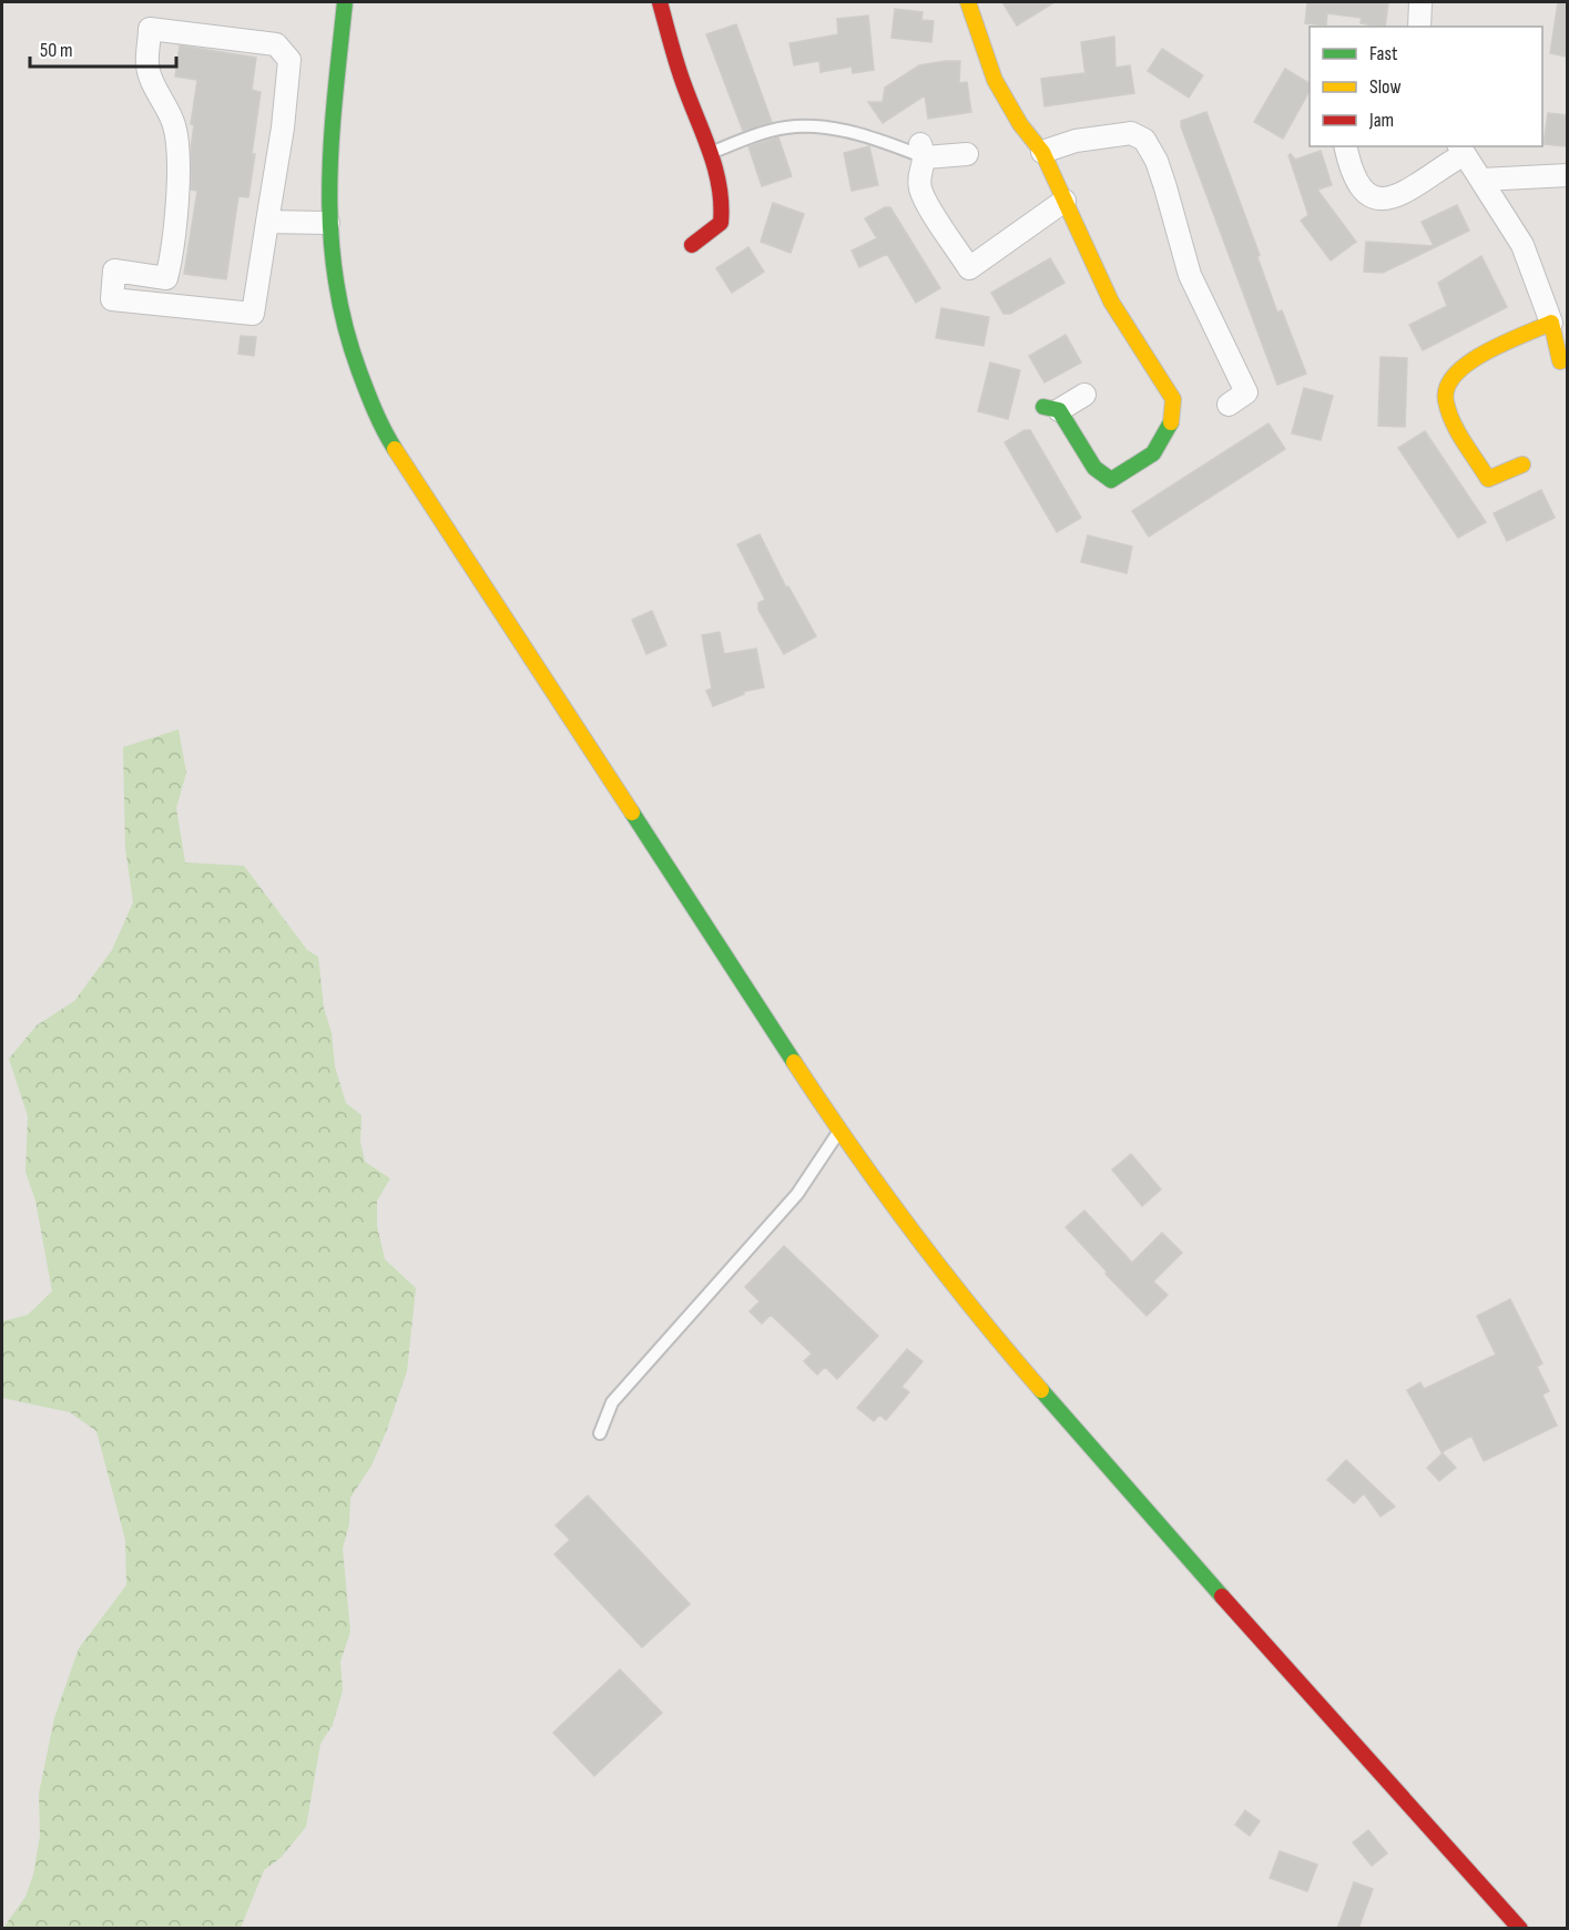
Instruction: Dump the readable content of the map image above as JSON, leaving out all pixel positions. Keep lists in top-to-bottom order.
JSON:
{
  "legend": ["Fast", "Slow", "Jam"],
  "scale_bar": "50 m"
}
